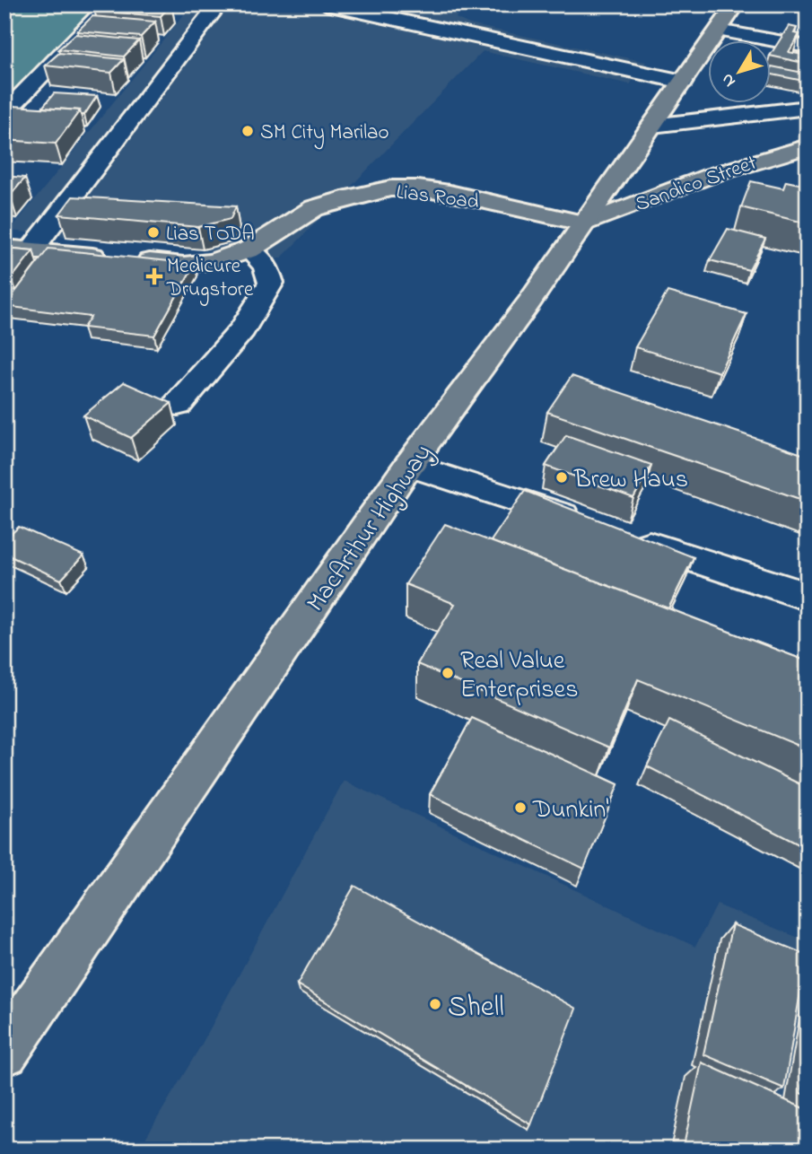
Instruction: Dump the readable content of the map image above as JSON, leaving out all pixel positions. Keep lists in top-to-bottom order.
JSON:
{
  "streets": {
    "main road": ["Sandico Street", "Lias Road", "MacArthur Highway"]
  },
  "crossings": [
    ["Sandico Street", "Lias Road"],
    ["Sandico Street", "MacArthur Highway"],
    ["Lias Road", "MacArthur Highway"]
  ],
  "places": {
    "other": [
      "SM City Marilao",
      "Lias TODA",
      "Brew Haus",
      "Real Value Enterprises",
      "Dunkin'",
      "Shell"
    ],
    "health": ["Medicure Drugstore"]
  },
  "north": "bottom left"
}
